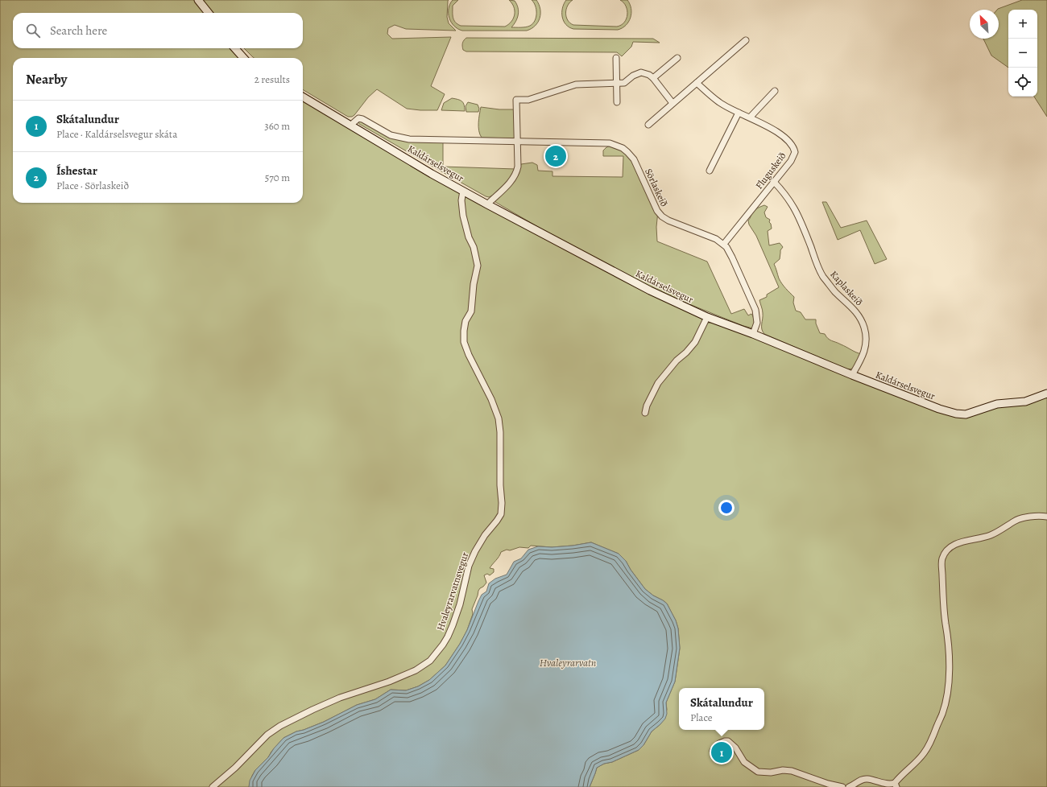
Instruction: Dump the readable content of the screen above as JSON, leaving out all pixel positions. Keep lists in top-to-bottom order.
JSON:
{
  "streets": {
    "street": [
      "Kaldárselsvegur",
      "Fluguskeið",
      "Sörlaskeið",
      "Kaplaskeið",
      "Hvaleyrarvatnsvegur"
    ]
  },
  "crossings": [
    ["Kaldárselsvegur", "Sörlaskeið"],
    ["Kaldárselsvegur", "Kaplaskeið"],
    ["Kaldárselsvegur", "Hvaleyrarvatnsvegur"],
    ["Fluguskeið", "Sörlaskeið"],
    ["Fluguskeið", "Kaplaskeið"]
  ],
  "water": ["Hvaleyrarvatn"],
  "north": "top left",
  "page": {
    "map_buttons": ["+", "−"],
    "search": "Search here",
    "heading": ["Nearby", "2 results"],
    "list": [
      {
        "mark": "1",
        "name": "Skátalundur",
        "note": "Place · Kaldárselsvegur skáta",
        "value": "360 m"
      },
      {
        "mark": "2",
        "name": "Íshestar",
        "note": "Place · Sörlaskeið",
        "value": "570 m"
      }
    ],
    "pins": ["2", "1"],
    "popup": ["Skátalundur", "Place"]
  }
}
